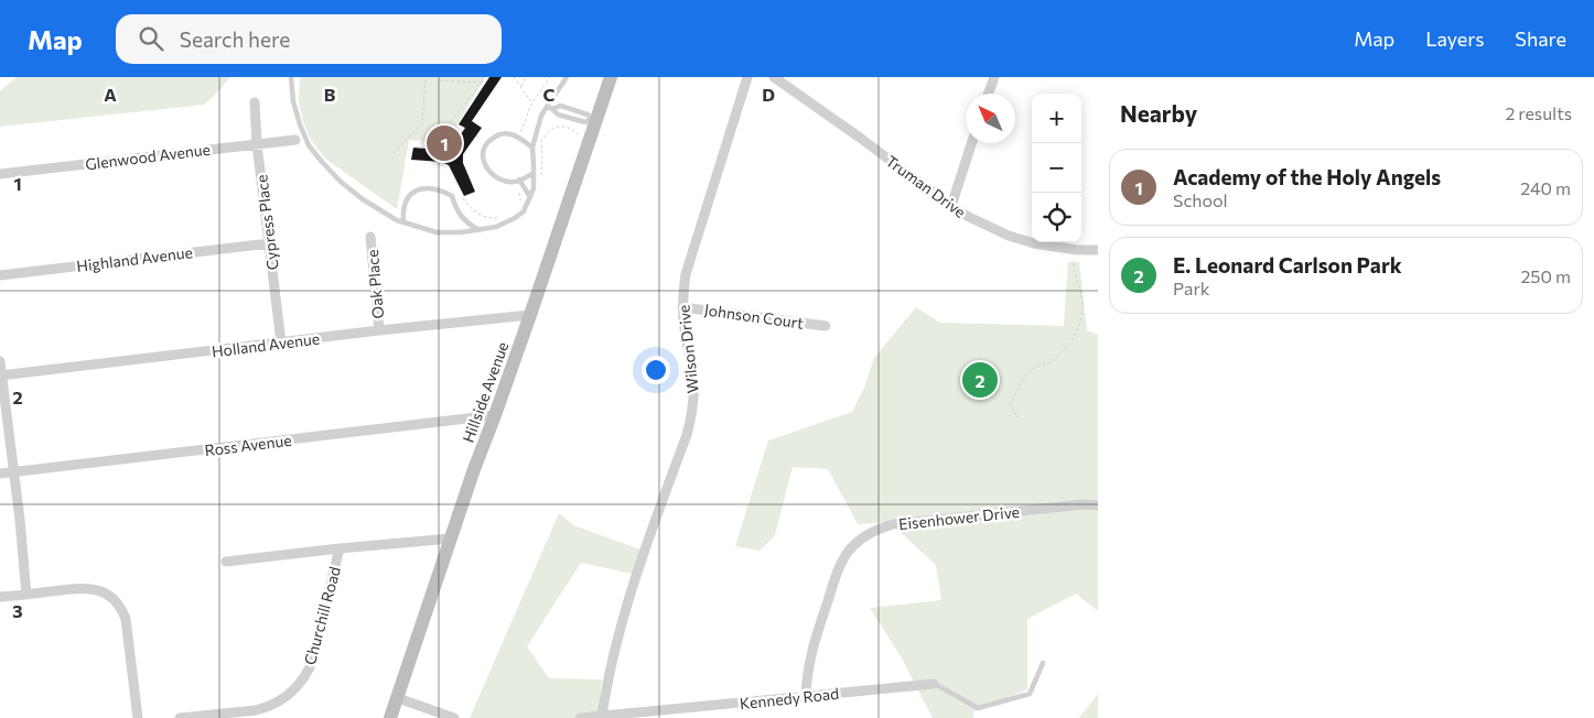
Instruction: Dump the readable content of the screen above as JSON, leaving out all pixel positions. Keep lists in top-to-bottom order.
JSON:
{
  "streets": {
    "main road": ["Hillside Avenue"],
    "street": [
      "Glenwood Avenue",
      "Truman Drive",
      "Cypress Place",
      "Highland Avenue",
      "Oak Place",
      "Johnson Court",
      "Holland Avenue",
      "Wilson Drive",
      "Ross Avenue",
      "Eisenhower Drive",
      "Churchill Road",
      "Kennedy Road"
    ]
  },
  "crossings": [
    ["Glenwood Avenue", "Cypress Place"],
    ["Cypress Place", "Highland Avenue"],
    ["Cypress Place", "Holland Avenue"],
    ["Oak Place", "Holland Avenue"],
    ["Johnson Court", "Wilson Drive"],
    ["Holland Avenue", "Hillside Avenue"],
    ["Wilson Drive", "Kennedy Road"],
    ["Hillside Avenue", "Ross Avenue"],
    ["Eisenhower Drive", "Kennedy Road"]
  ],
  "north": "top left",
  "page": {
    "header": "Map",
    "search": "Search here",
    "nav": ["Map", "Layers", "Share"],
    "heading": ["Nearby", "2 results"],
    "map_buttons": ["+", "−"],
    "pins": ["1", "2"],
    "list": [
      {
        "mark": "1",
        "name": "Academy of the Holy Angels",
        "note": "School",
        "value": "240 m"
      },
      {
        "mark": "2",
        "name": "E. Leonard Carlson Park",
        "note": "Park",
        "value": "250 m"
      }
    ]
  },
  "grid": {
    "columns": [
      "A",
      "B",
      "C",
      "D"
    ],
    "rows": ["1", "2", "3"]
  }
}
